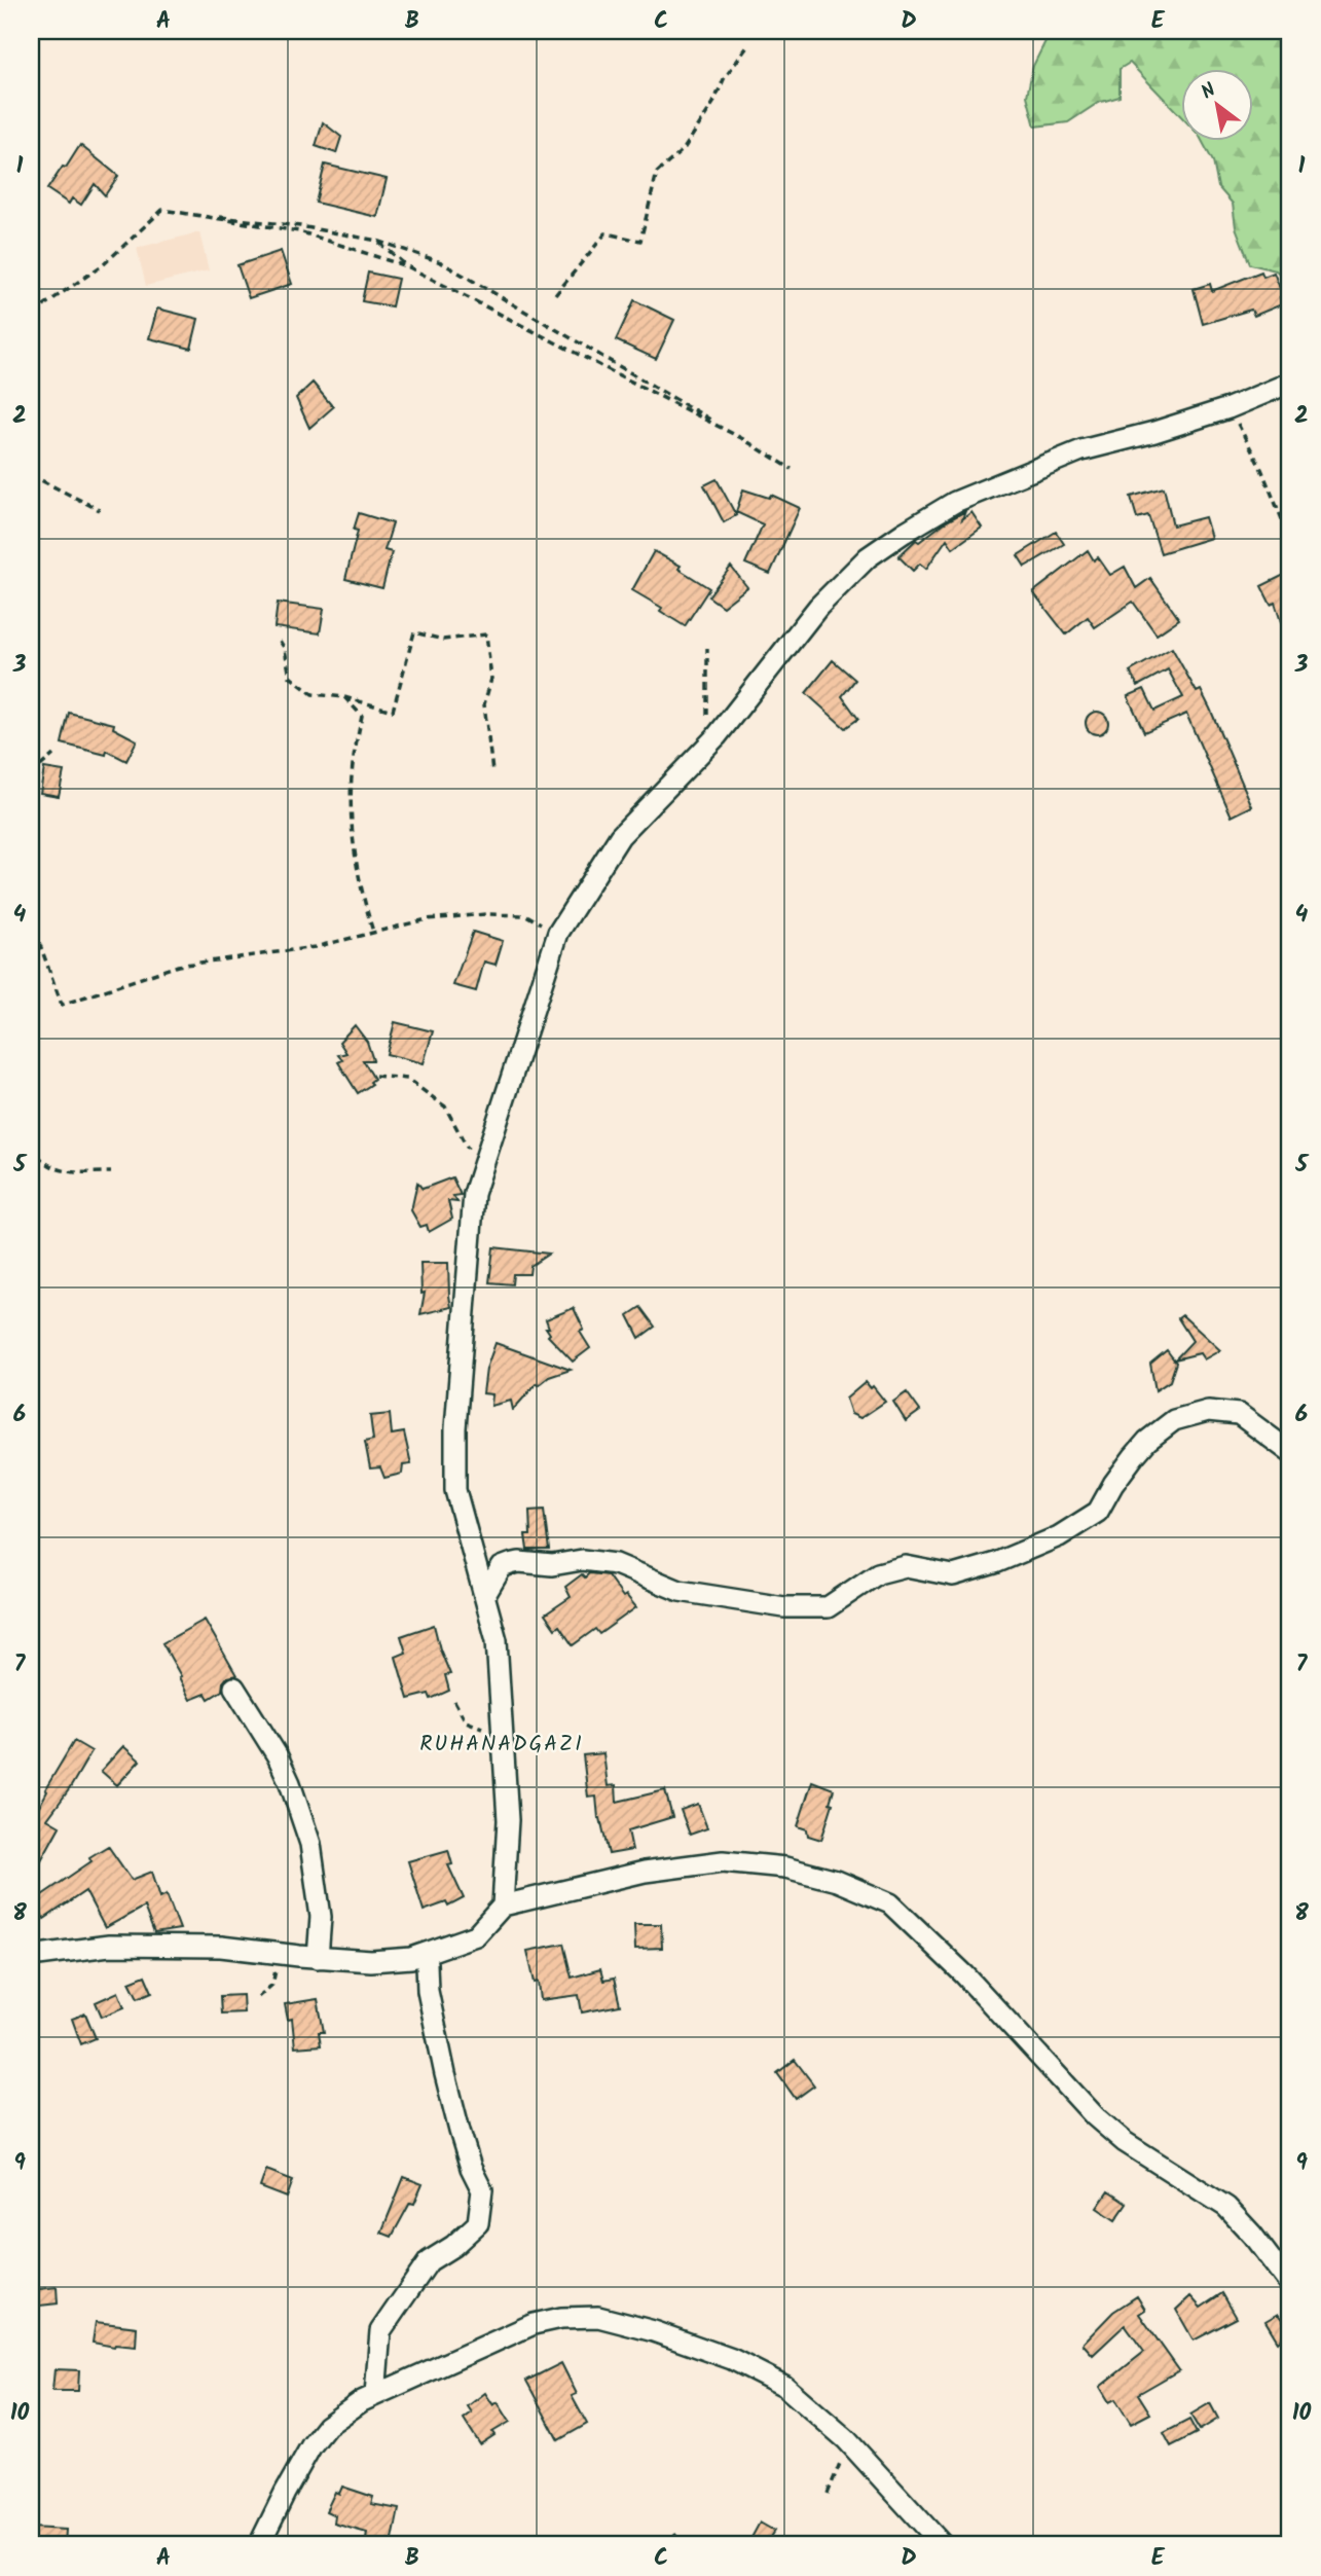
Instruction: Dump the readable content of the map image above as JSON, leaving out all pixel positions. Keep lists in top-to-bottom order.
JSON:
{
  "districts": ["RUHANADGAZI"],
  "north": "top left",
  "grid": {
    "columns": [
      "A",
      "B",
      "C",
      "D",
      "E"
    ],
    "rows": [
      "1",
      "2",
      "3",
      "4",
      "5",
      "6",
      "7",
      "8",
      "9",
      "10"
    ]
  }
}
